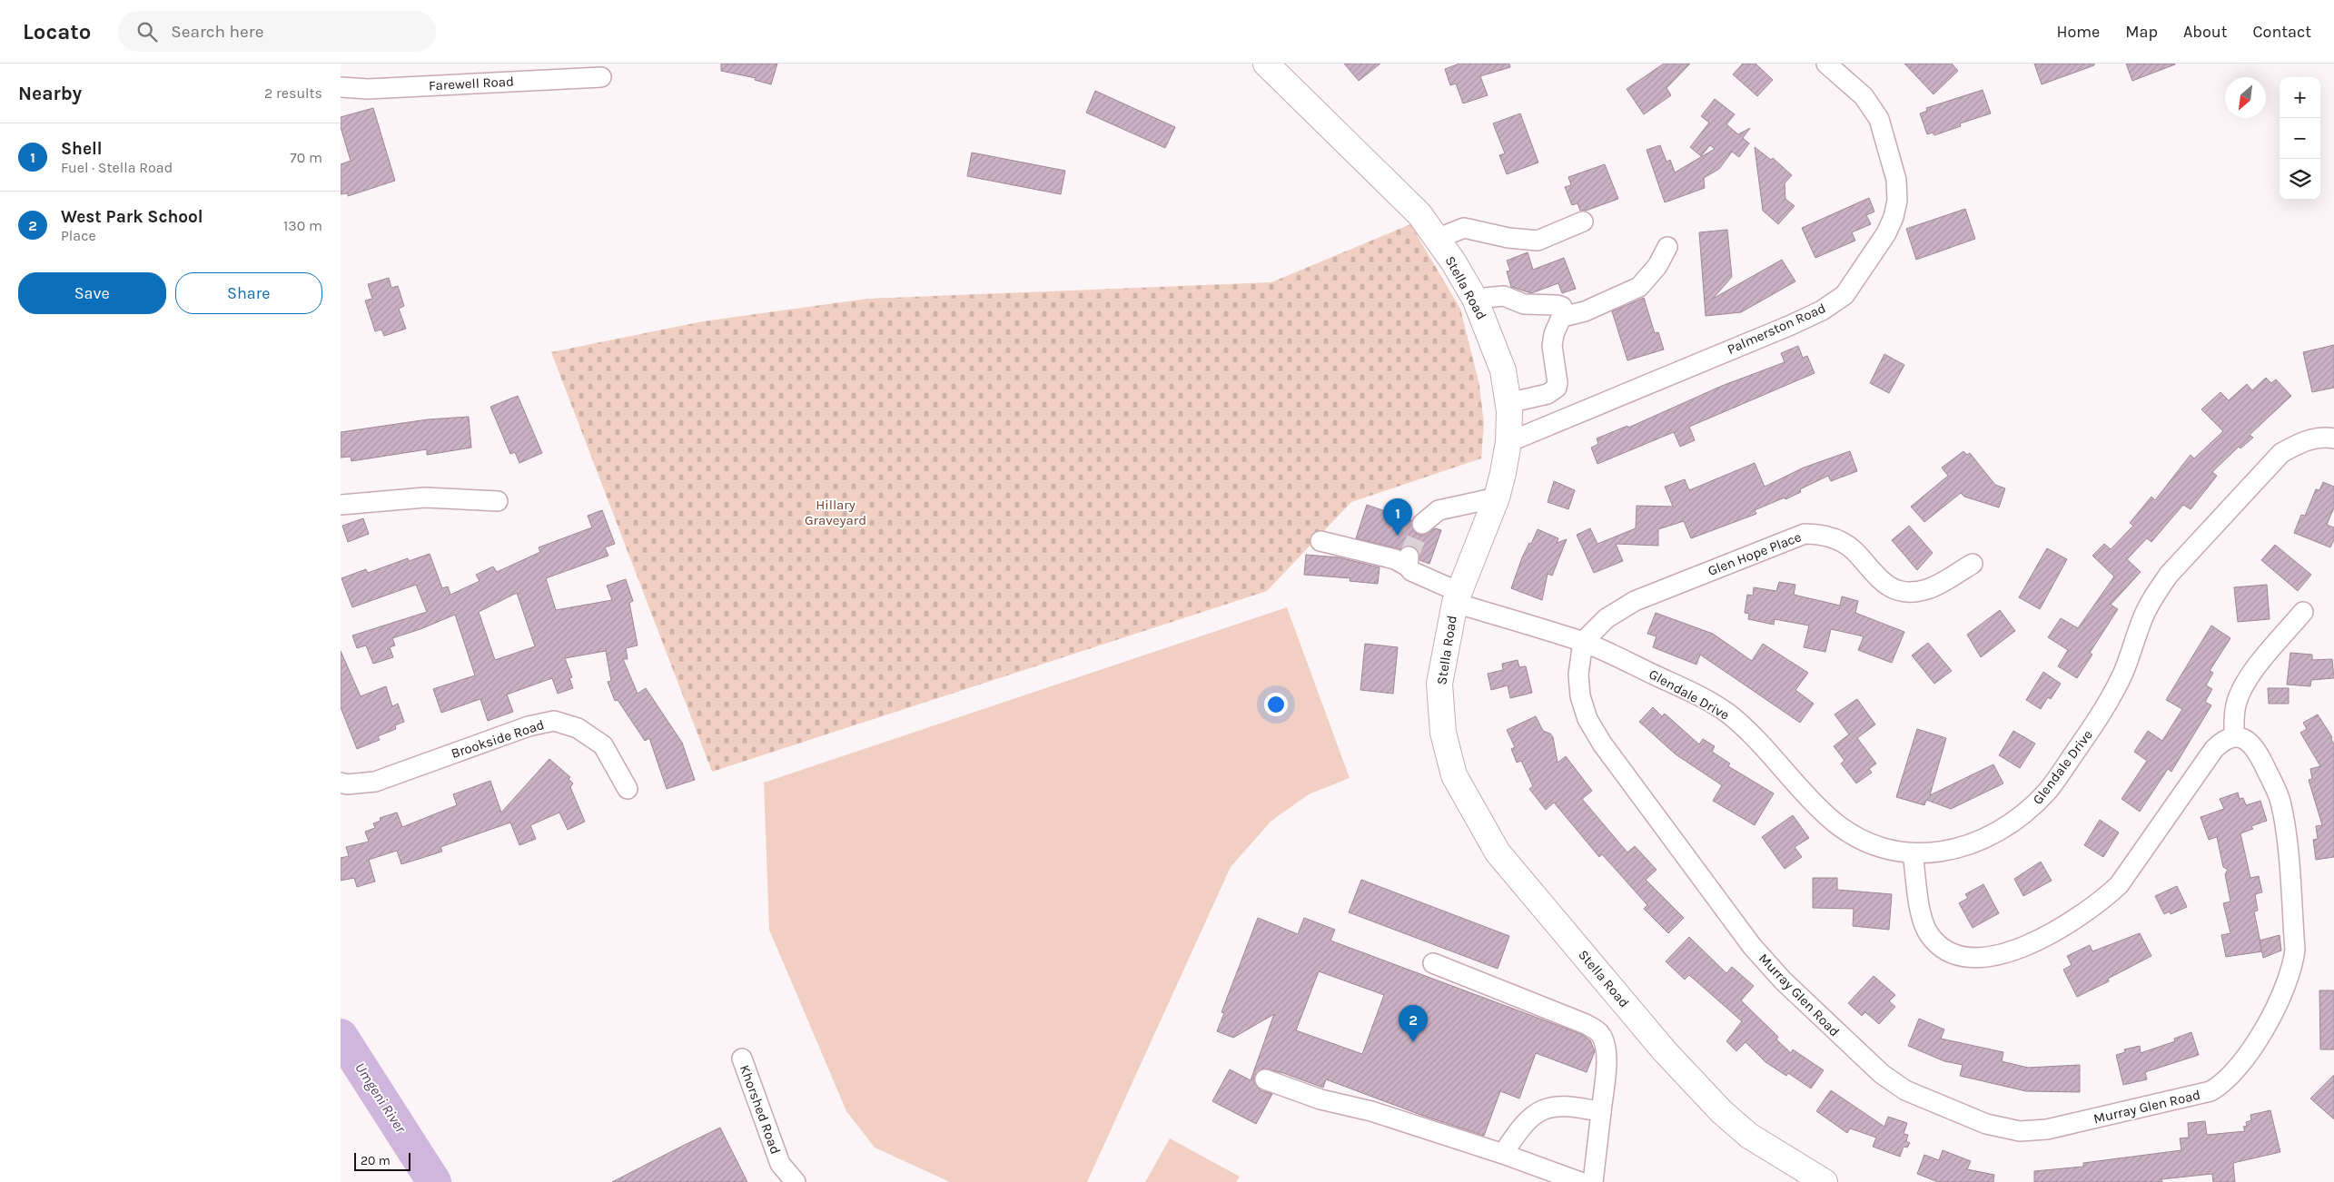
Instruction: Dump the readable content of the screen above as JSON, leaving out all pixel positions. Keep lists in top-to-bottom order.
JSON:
{
  "streets": {
    "main road": ["Stella Road"],
    "street": [
      "Farewell Road",
      "Palmerston Road",
      "Glen Hope Place",
      "Glendale Drive",
      "Brookside Road",
      "Murray Glen Road",
      "Khorshed Road"
    ]
  },
  "crossings": [
    ["Stella Road", "Palmerston Road"],
    ["Stella Road", "Glendale Drive"],
    ["Glen Hope Place", "Glendale Drive"],
    ["Glen Hope Place", "Murray Glen Road"],
    ["Glendale Drive", "Murray Glen Road"]
  ],
  "water": ["Umgeni River"],
  "parks": ["Hillary Graveyard"],
  "scale_bar": "20 m",
  "north": "bottom left",
  "page": {
    "header": "Locato",
    "search": "Search here",
    "nav": [
      "Home",
      "Map",
      "About",
      "Contact"
    ],
    "heading": ["Nearby", "2 results"],
    "map_buttons": ["+", "−"],
    "list": [
      {
        "mark": "1",
        "name": "Shell",
        "note": "Fuel · Stella Road",
        "value": "70 m"
      },
      {
        "mark": "2",
        "name": "West Park School",
        "note": "Place",
        "value": "130 m"
      }
    ],
    "buttons": ["Save", "Share"],
    "pins": ["1", "2"],
    "scale": "20 m"
  }
}
